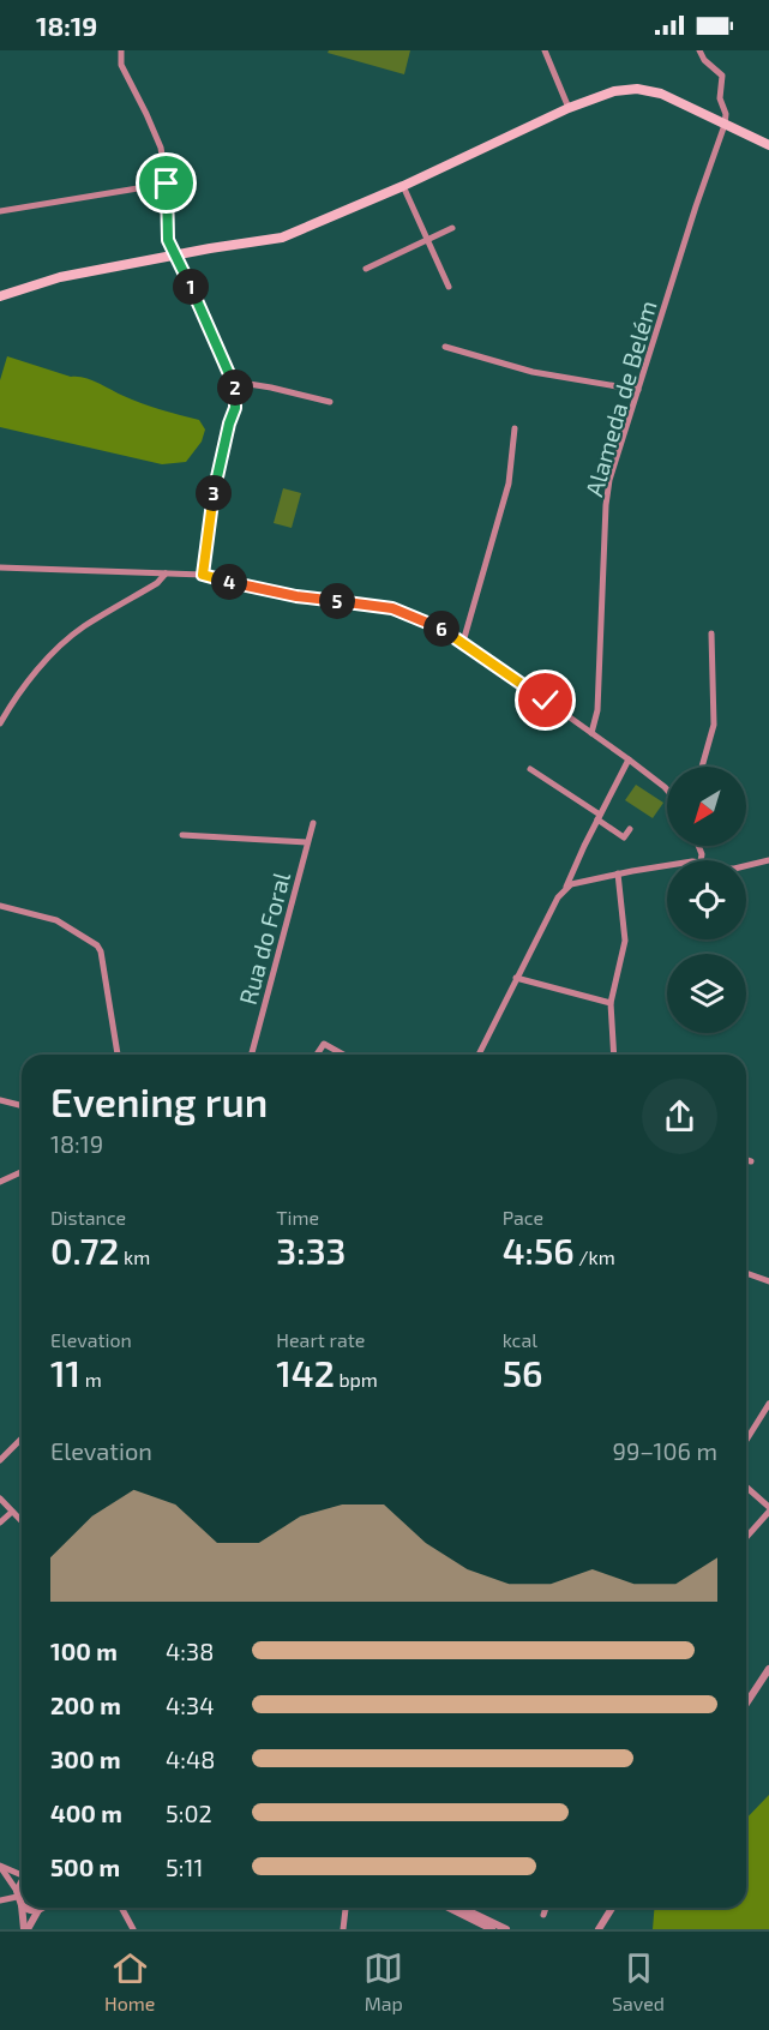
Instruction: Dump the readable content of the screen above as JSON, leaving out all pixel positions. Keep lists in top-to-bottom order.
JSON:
{
  "streets": {
    "street": ["Alameda de Belém", "Rua do Foral"]
  },
  "north": "bottom left",
  "page": {
    "status": "18:19",
    "pins": [
      "1",
      "2",
      "3",
      "4",
      "5",
      "6"
    ],
    "heading": ["Evening run", "18:19"],
    "stats": [
      ["Distance", "0.72 km"],
      ["Time", "3:33"],
      ["Pace", "4:56 /km"],
      ["Elevation", "11 m"],
      ["Heart rate", "142 bpm"],
      ["kcal", "56"]
    ],
    "chart": ["Elevation", "99–106 m"],
    "list": [
      {
        "name": "100 m",
        "note": "4:38"
      },
      {
        "name": "200 m",
        "note": "4:34"
      },
      {
        "name": "300 m",
        "note": "4:48"
      },
      {
        "name": "400 m",
        "note": "5:02"
      },
      {
        "name": "500 m",
        "note": "5:11"
      }
    ],
    "tabs": ["Home", "Map", "Saved"]
  }
}
